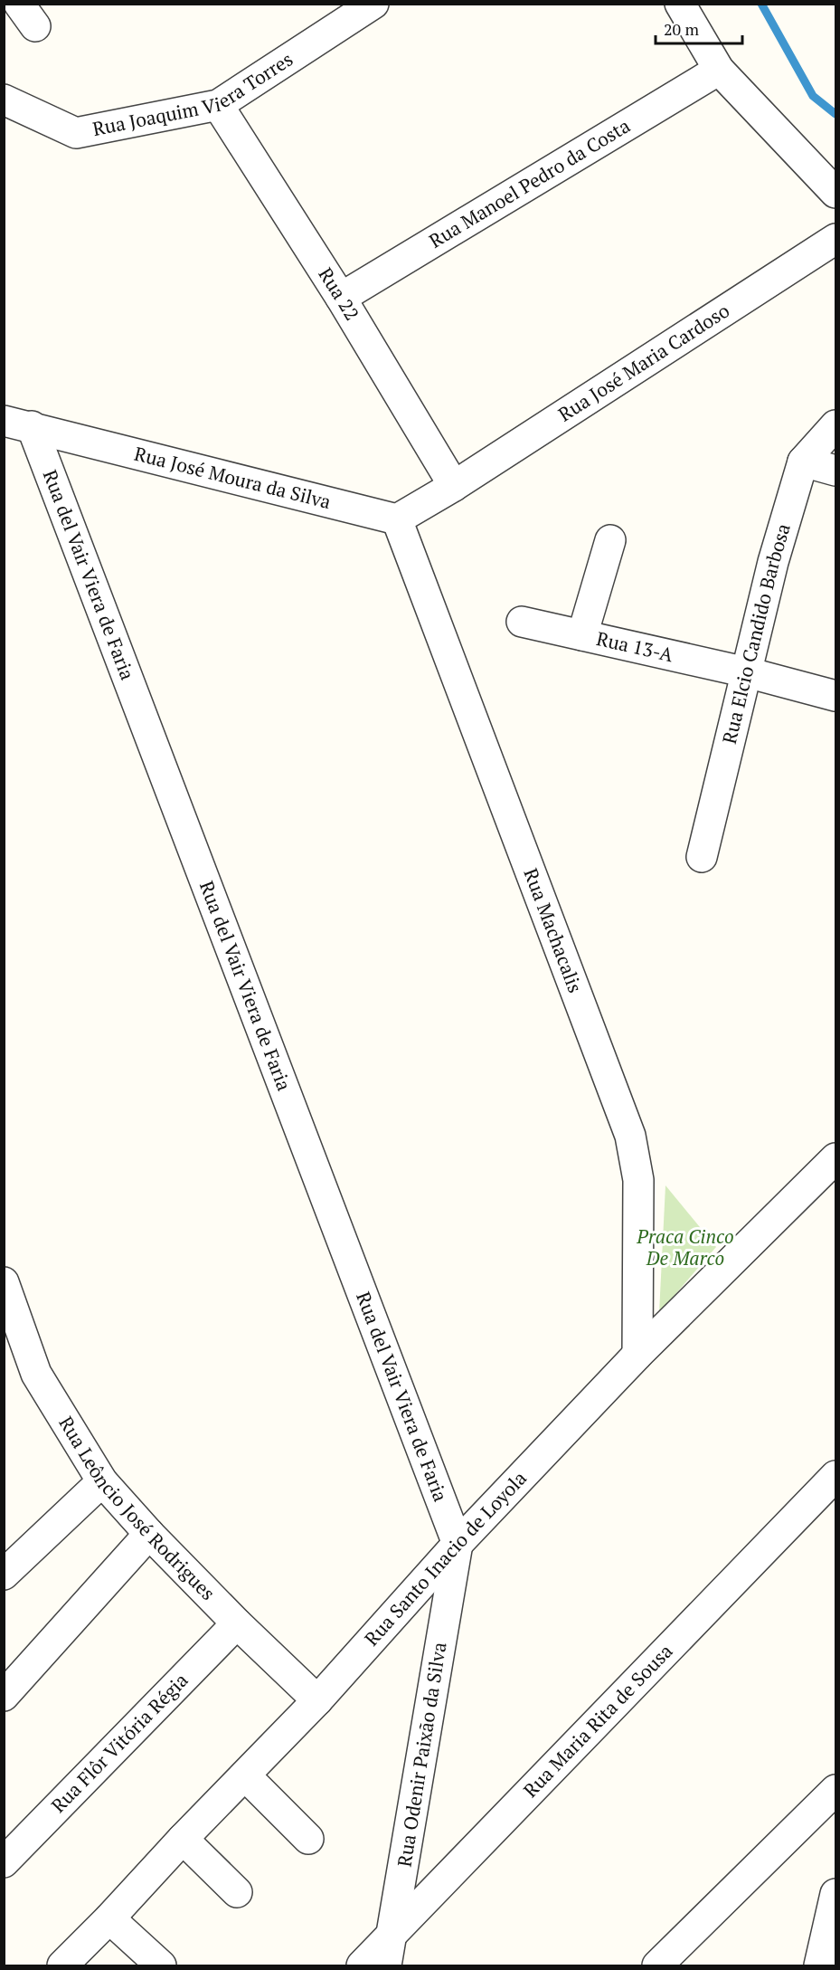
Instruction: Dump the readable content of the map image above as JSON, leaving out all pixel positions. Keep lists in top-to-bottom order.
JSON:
{
  "streets": {
    "street": [
      "Rua Joaquim Viera Torres",
      "Rua Manoel Pedro da Costa",
      "Rua 22",
      "Rua José Maria Cardoso",
      "Rua José Moura da Silva",
      "Rua del Vair Viera de Faria",
      "Rua Elcio Candido Barbosa",
      "Rua 13-A",
      "Rua Machacalis",
      "Rua Leôncio José Rodrigues",
      "Rua Santo Inacio de Loyola",
      "Rua Maria Rita de Sousa",
      "Rua Flôr Vitória Régia",
      "Rua Odenir Paixão da Silva"
    ]
  },
  "crossings": [
    ["Rua Joaquim Viera Torres", "Rua 22"],
    ["Rua Manoel Pedro da Costa", "Rua 22"],
    ["Rua 22", "Rua José Maria Cardoso"],
    ["Rua José Moura da Silva", "Rua del Vair Viera de Faria"],
    ["Rua José Moura da Silva", "Rua Machacalis"],
    ["Rua del Vair Viera de Faria", "Rua Santo Inacio de Loyola"],
    ["Rua del Vair Viera de Faria", "Rua Odenir Paixão da Silva"],
    ["Rua Elcio Candido Barbosa", "Rua 13-A"],
    ["Rua Machacalis", "Rua Santo Inacio de Loyola"],
    ["Rua Leôncio José Rodrigues", "Rua Santo Inacio de Loyola"],
    ["Rua Leôncio José Rodrigues", "Rua Flôr Vitória Régia"],
    ["Rua Santo Inacio de Loyola", "Rua Odenir Paixão da Silva"],
    ["Rua Maria Rita de Sousa", "Rua Odenir Paixão da Silva"]
  ],
  "parks": ["Praca Cinco De Marco"],
  "scale_bar": "20 m"
}
